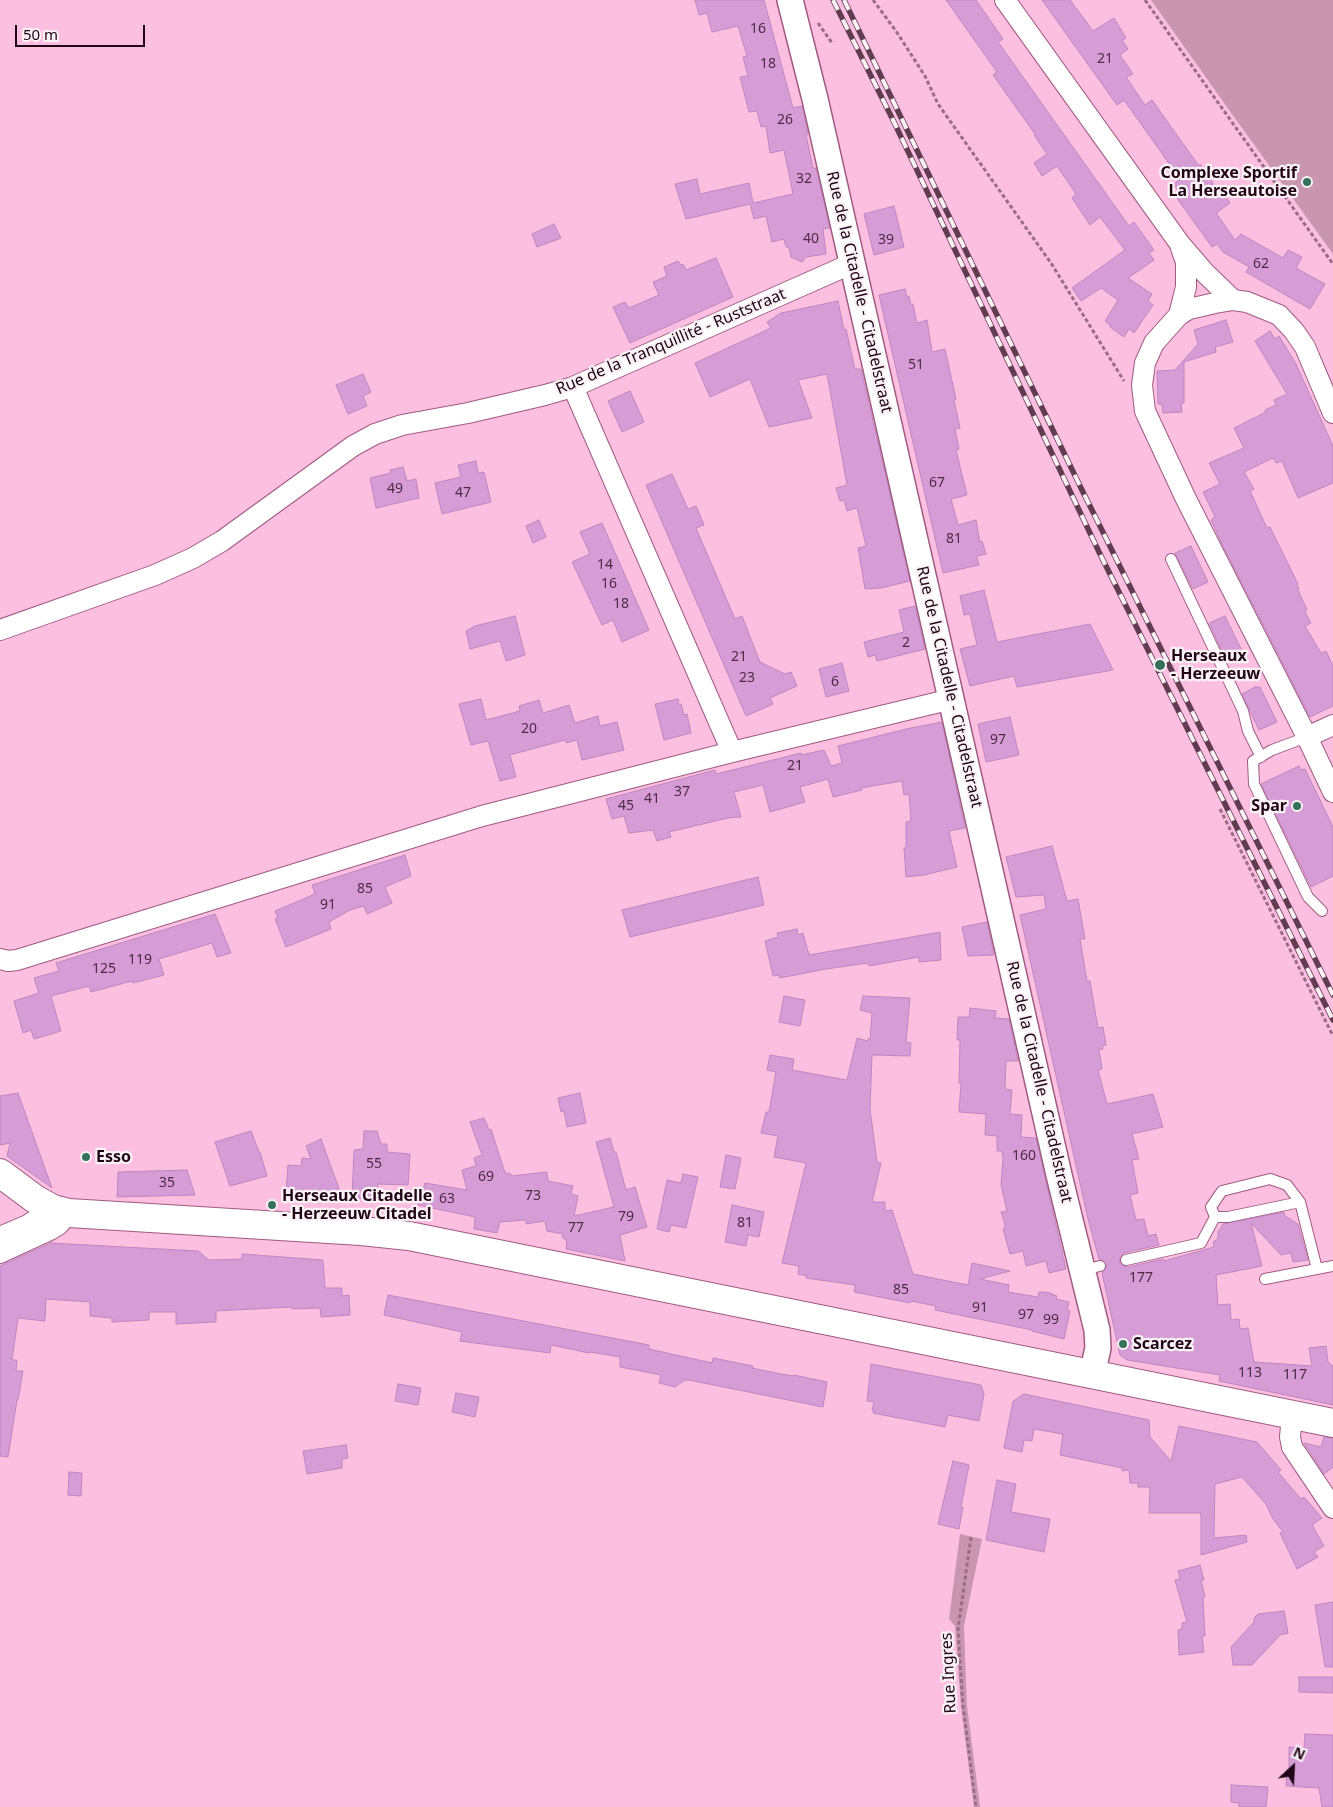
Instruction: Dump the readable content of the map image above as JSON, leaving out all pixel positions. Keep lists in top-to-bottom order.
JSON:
{
  "streets": {
    "street": ["Rue de la Citadelle - Citadelstraat", "Rue de la Tranquillité - Ruststraat"],
    "path": ["Rue Ingres"]
  },
  "crossings": [
    ["Rue de la Citadelle - Citadelstraat", "Rue de la Tranquillité - Ruststraat"]
  ],
  "places": [
    "Complexe Sportif La Herseautoise",
    "Herseaux - Herzeeuw",
    "Spar",
    "Esso",
    "Herseaux Citadelle - Herzeeuw Citadel",
    "Scarcez"
  ],
  "house_numbers": [
    "16",
    "21",
    "18",
    "26",
    "32",
    "40",
    "39",
    "62",
    "51",
    "67",
    "49",
    "47",
    "81",
    "14",
    "16",
    "18",
    "2",
    "21",
    "23",
    "6",
    "20",
    "97",
    "21",
    "37",
    "41",
    "45",
    "85",
    "91",
    "119",
    "125",
    "160",
    "55",
    "69",
    "35",
    "73",
    "63",
    "79",
    "81",
    "77",
    "177",
    "85",
    "91",
    "97",
    "99",
    "113",
    "117"
  ],
  "scale_bar": "50 m",
  "north": "top right"
}
